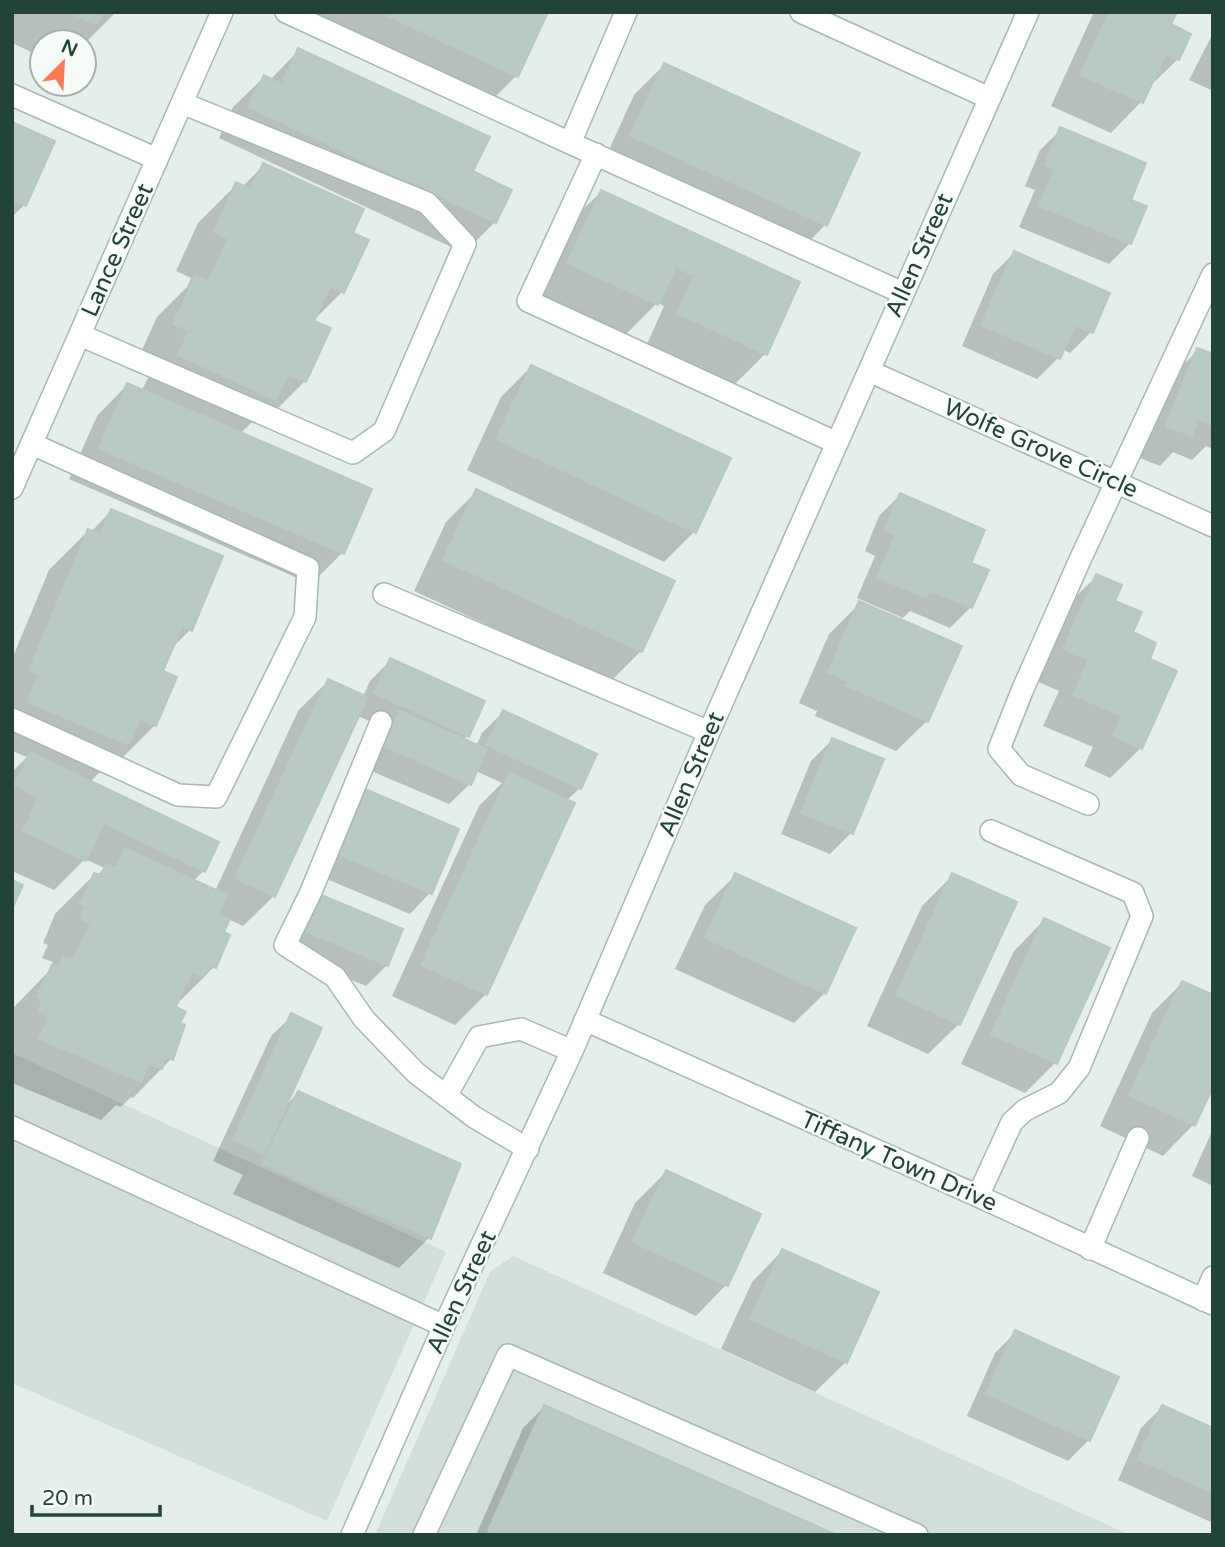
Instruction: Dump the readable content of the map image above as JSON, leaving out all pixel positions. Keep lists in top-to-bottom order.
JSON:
{
  "streets": {
    "street": [
      "Lance Street",
      "Allen Street",
      "Wolfe Grove Circle",
      "Tiffany Town Drive"
    ]
  },
  "crossings": [
    ["Allen Street", "Wolfe Grove Circle"],
    ["Allen Street", "Tiffany Town Drive"]
  ],
  "scale_bar": "20 m",
  "north": "top right"
}
